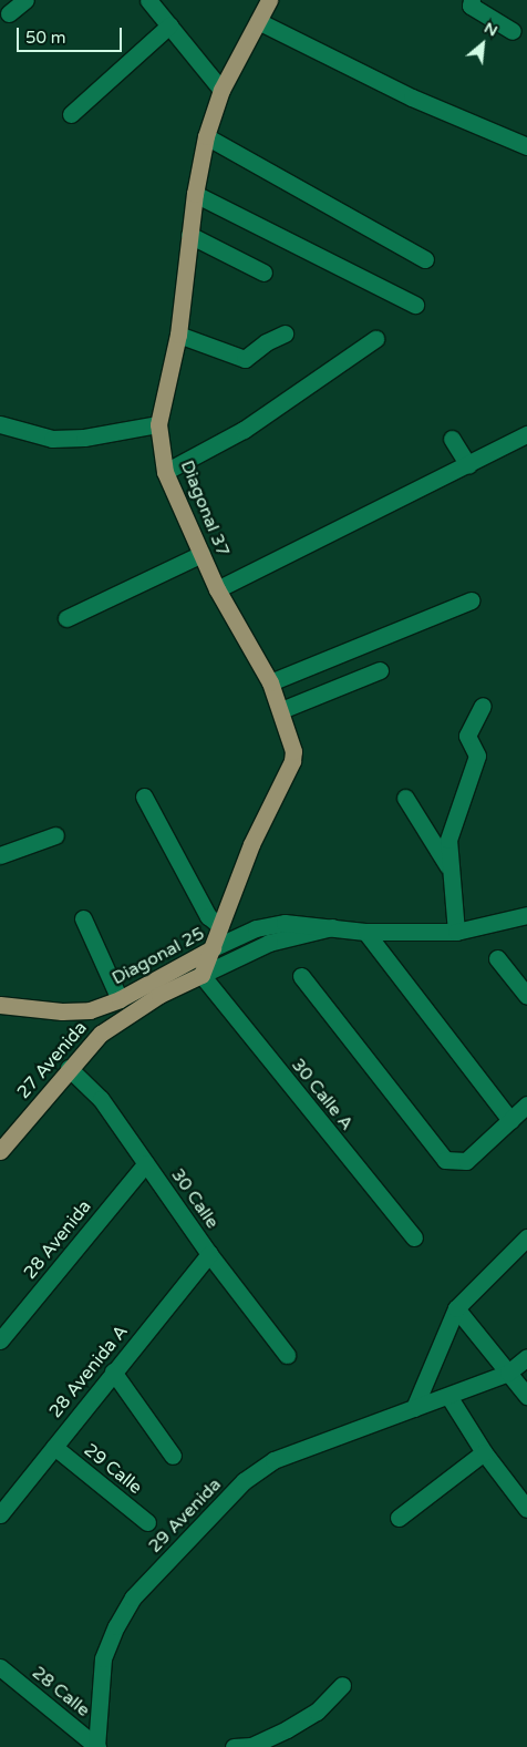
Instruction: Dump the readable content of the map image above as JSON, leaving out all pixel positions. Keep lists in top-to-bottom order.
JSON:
{
  "streets": {
    "main road": ["Diagonal 37", "Diagonal 25", "27 Avenida"],
    "street": [
      "30 Calle A",
      "30 Calle",
      "28 Avenida",
      "28 Avenida A",
      "29 Calle",
      "29 Avenida",
      "28 Calle"
    ]
  },
  "crossings": [
    ["Diagonal 37", "Diagonal 25"],
    ["Diagonal 37", "27 Avenida"],
    ["Diagonal 37", "30 Calle A"],
    ["Diagonal 25", "27 Avenida"],
    ["Diagonal 25", "30 Calle A"],
    ["27 Avenida", "30 Calle A"],
    ["27 Avenida", "30 Calle"],
    ["30 Calle", "28 Avenida"],
    ["30 Calle", "28 Avenida A"],
    ["28 Avenida A", "29 Calle"],
    ["29 Avenida", "28 Calle"]
  ],
  "scale_bar": "50 m",
  "north": "top right"
}
